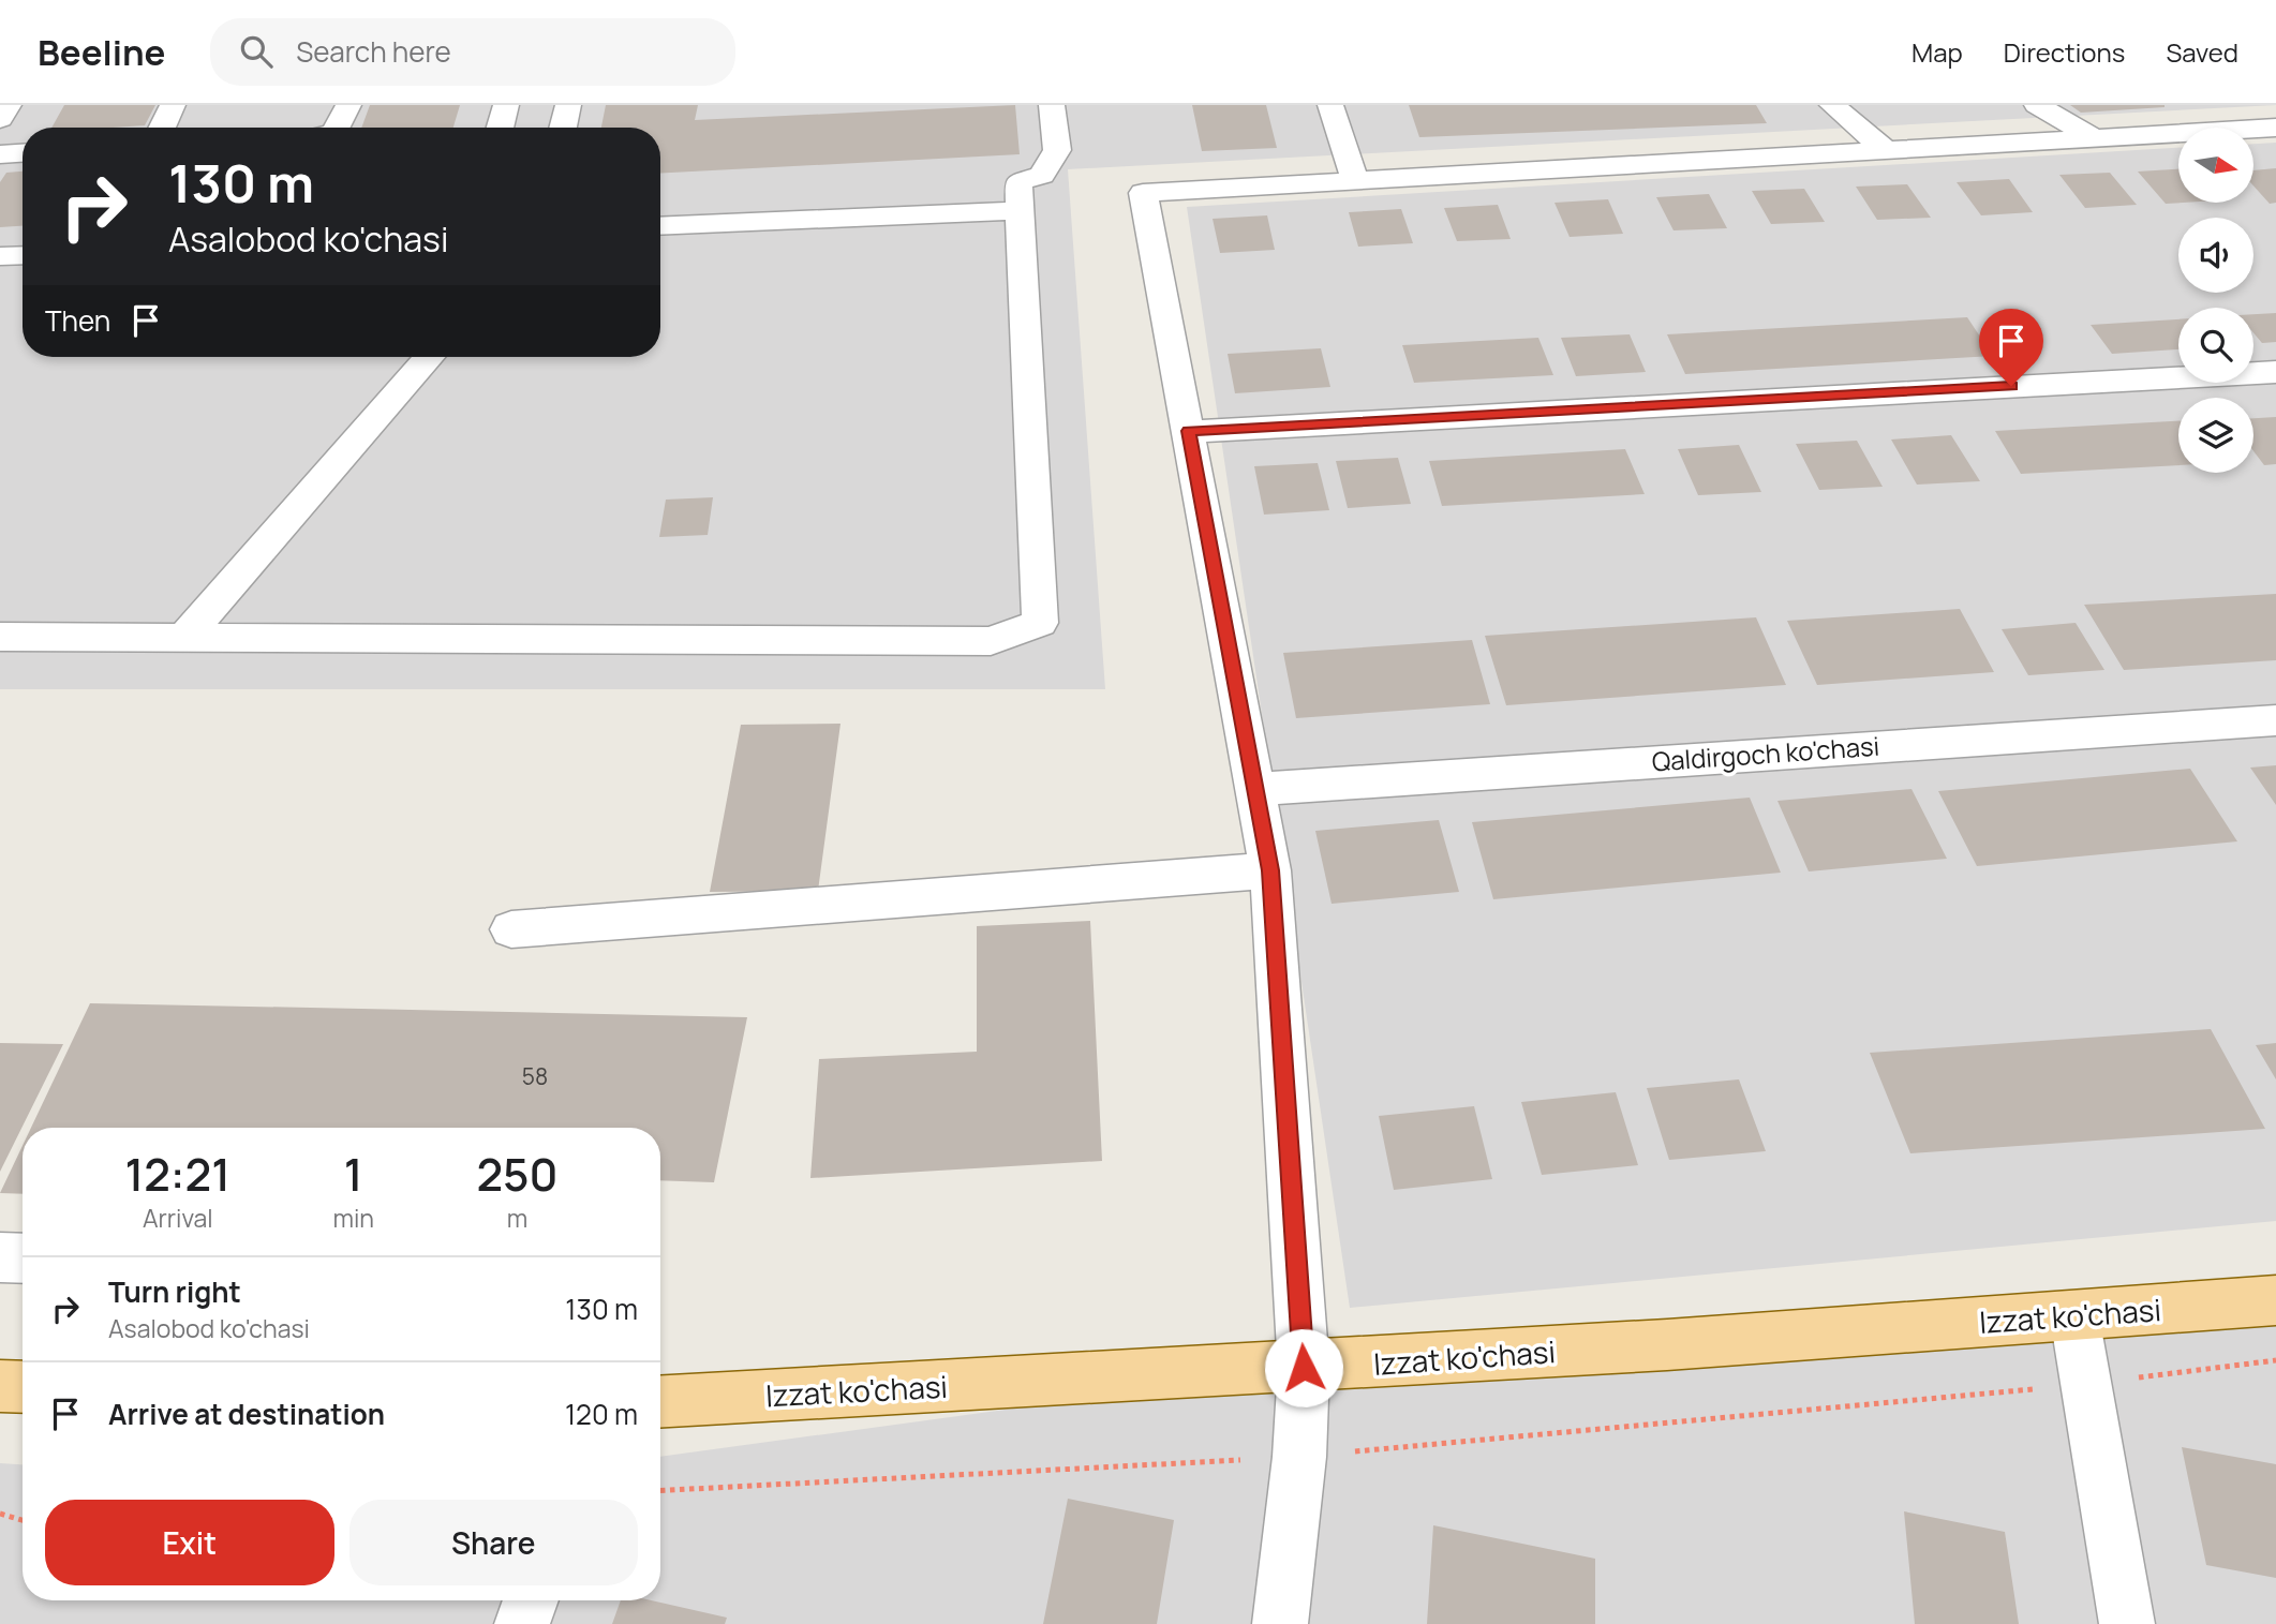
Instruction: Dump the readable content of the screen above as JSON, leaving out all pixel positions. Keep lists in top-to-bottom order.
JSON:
{
  "streets": {
    "main road": ["Izzat ko'chasi"],
    "street": ["Qaldirgoch ko'chasi"]
  },
  "house_numbers": ["58"],
  "north": "right",
  "page": {
    "header": "Beeline",
    "search": "Search here",
    "nav": ["Map", "Directions", "Saved"],
    "turn": ["130 m", "Asalobod ko'chasi"],
    "then": "Then",
    "eta": [
      "12:21",
      "Arrival",
      "1",
      "min",
      "250",
      "m"
    ],
    "list": [
      {
        "name": "Turn right",
        "note": "Asalobod ko'chasi",
        "value": "130 m"
      },
      {
        "name": "Arrive at destination",
        "value": "120 m"
      }
    ],
    "buttons": ["Exit", "Share"]
  }
}
